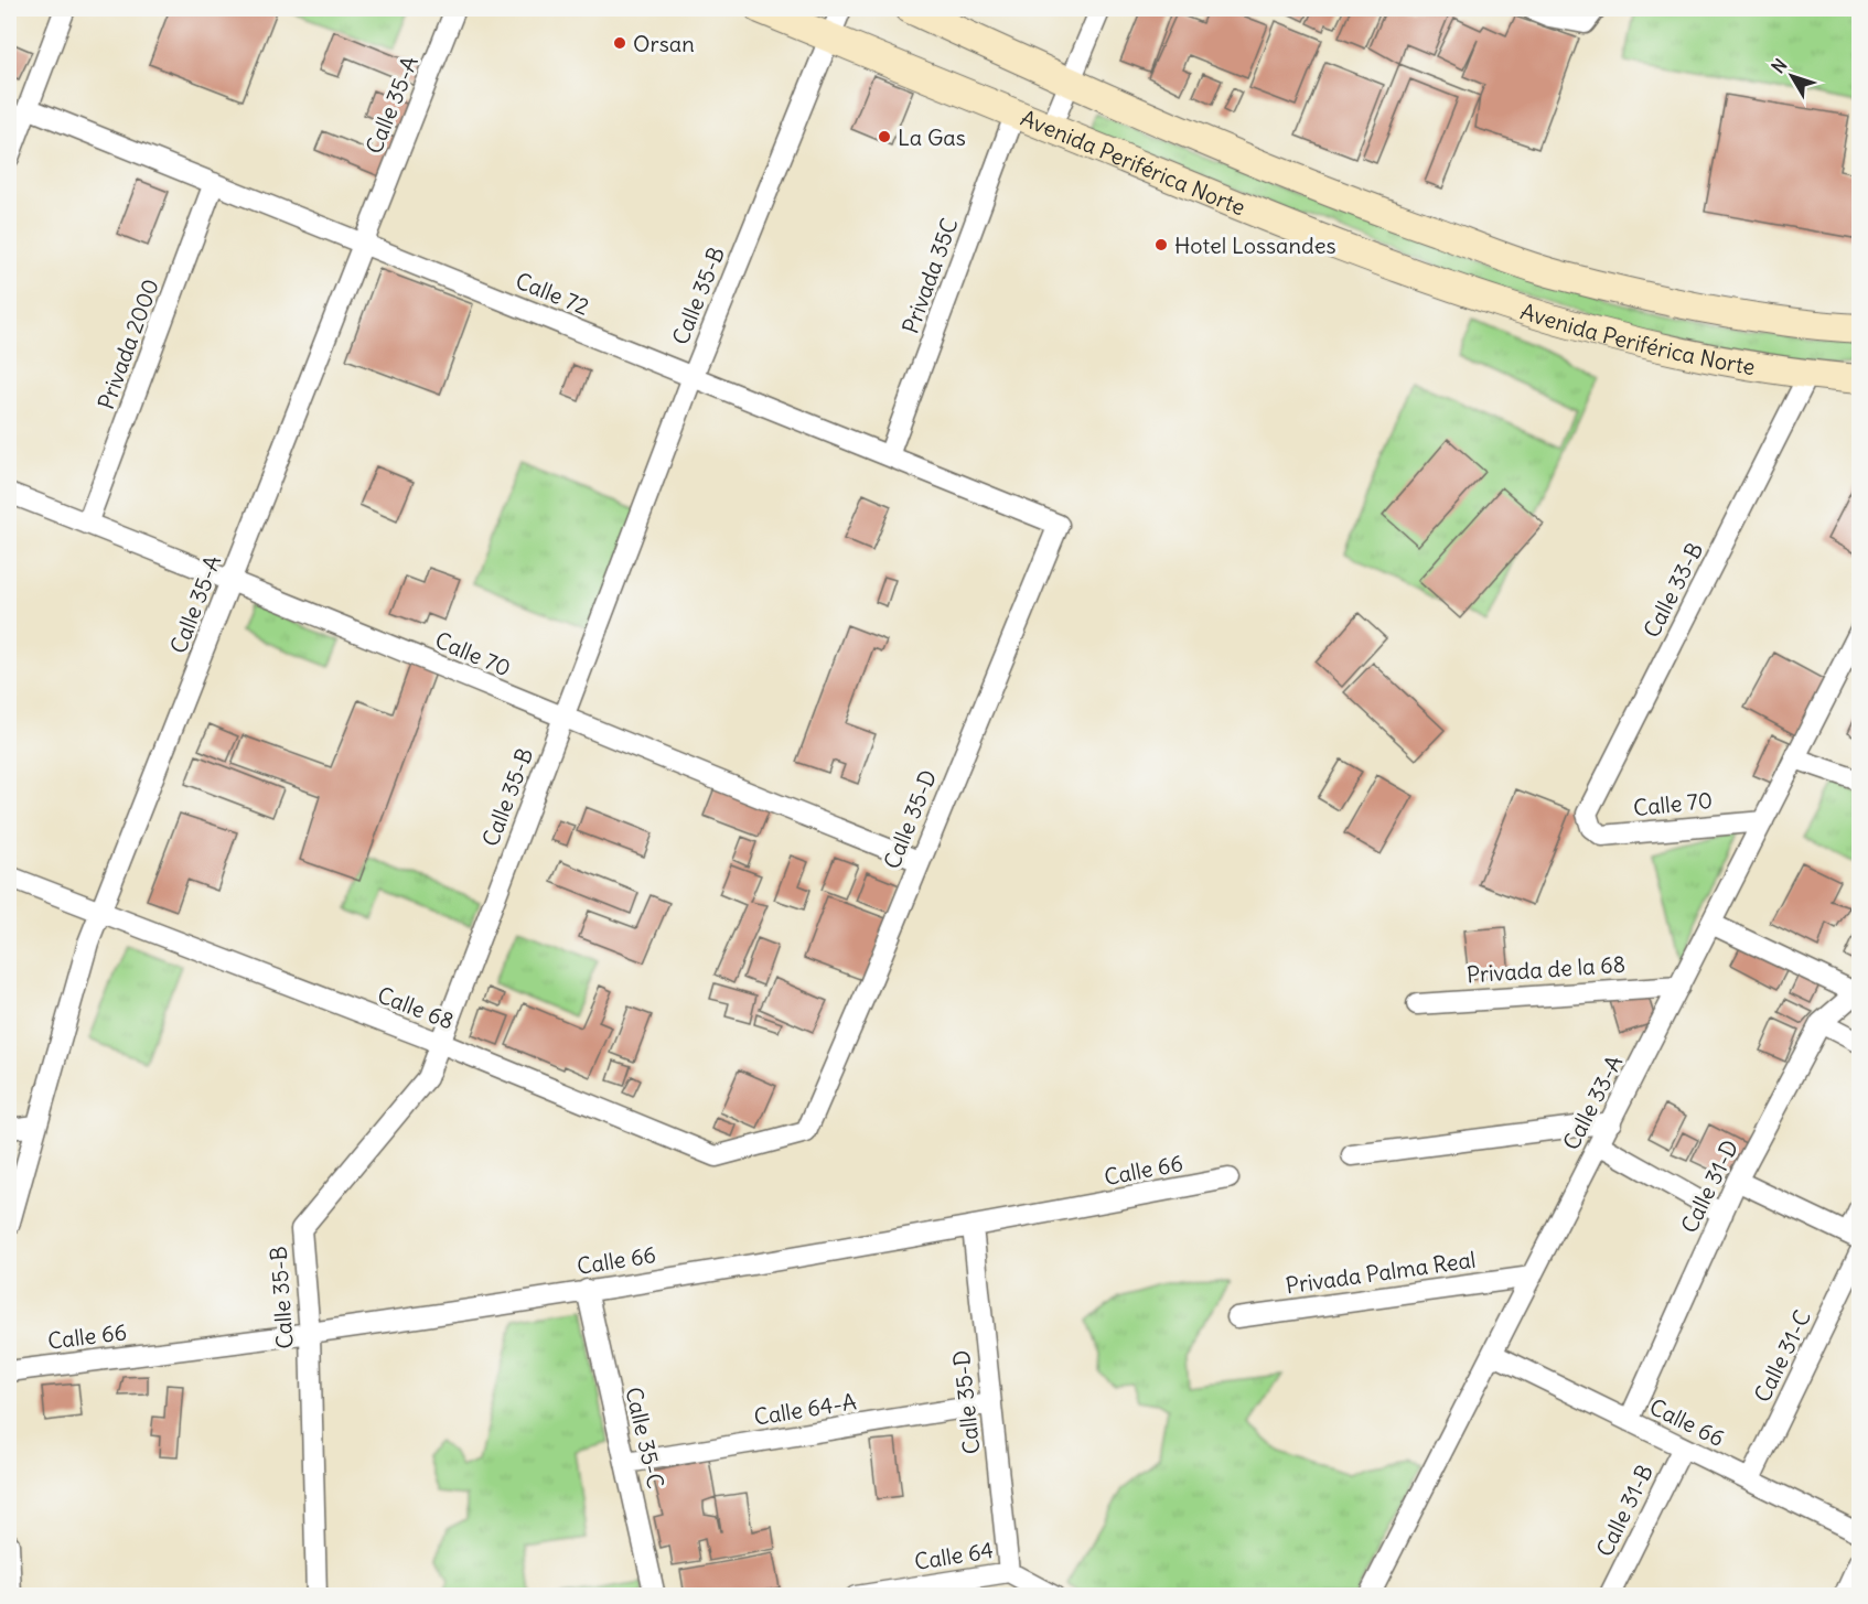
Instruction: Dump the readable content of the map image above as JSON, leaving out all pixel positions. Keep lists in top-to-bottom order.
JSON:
{
  "streets": {
    "main road": ["Avenida Periférica Norte"],
    "street": [
      "Calle 35-A",
      "Privada 35C",
      "Calle 72",
      "Calle 35-B",
      "Privada 2000",
      "Calle 33-B",
      "Calle 70",
      "Calle 35-D",
      "Privada de la 68",
      "Calle 68",
      "Calle 33-A",
      "Calle 66",
      "Calle 31-D",
      "Privada Palma Real",
      "Calle 31-C",
      "Calle 64-A",
      "Calle 35-C",
      "Calle 31-B",
      "Calle 64"
    ]
  },
  "crossings": [
    ["Calle 35-A", "Calle 72"],
    ["Calle 35-A", "Calle 70"],
    ["Calle 35-A", "Calle 68"],
    ["Avenida Periférica Norte", "Privada 35C"],
    ["Avenida Periférica Norte", "Calle 35-B"],
    ["Avenida Periférica Norte", "Calle 33-B"],
    ["Privada 35C", "Calle 72"],
    ["Calle 72", "Calle 35-B"],
    ["Calle 72", "Privada 2000"],
    ["Calle 72", "Calle 35-D"],
    ["Calle 35-B", "Calle 70"],
    ["Calle 35-B", "Calle 68"],
    ["Calle 35-B", "Calle 66"],
    ["Privada 2000", "Calle 70"],
    ["Calle 33-B", "Calle 70"],
    ["Calle 70", "Calle 35-D"],
    ["Calle 70", "Calle 33-A"],
    ["Calle 35-D", "Calle 68"],
    ["Calle 35-D", "Calle 66"],
    ["Calle 35-D", "Calle 64-A"],
    ["Calle 35-D", "Calle 64"],
    ["Privada de la 68", "Calle 33-A"],
    ["Calle 33-A", "Calle 66"],
    ["Calle 33-A", "Privada Palma Real"],
    ["Calle 66", "Calle 31-D"],
    ["Calle 66", "Calle 31-C"],
    ["Calle 66", "Calle 35-C"],
    ["Calle 66", "Calle 31-B"],
    ["Calle 64-A", "Calle 35-C"]
  ],
  "places": ["Orsan", "La Gas", "Hotel Lossandes"],
  "north": "top left"
}
